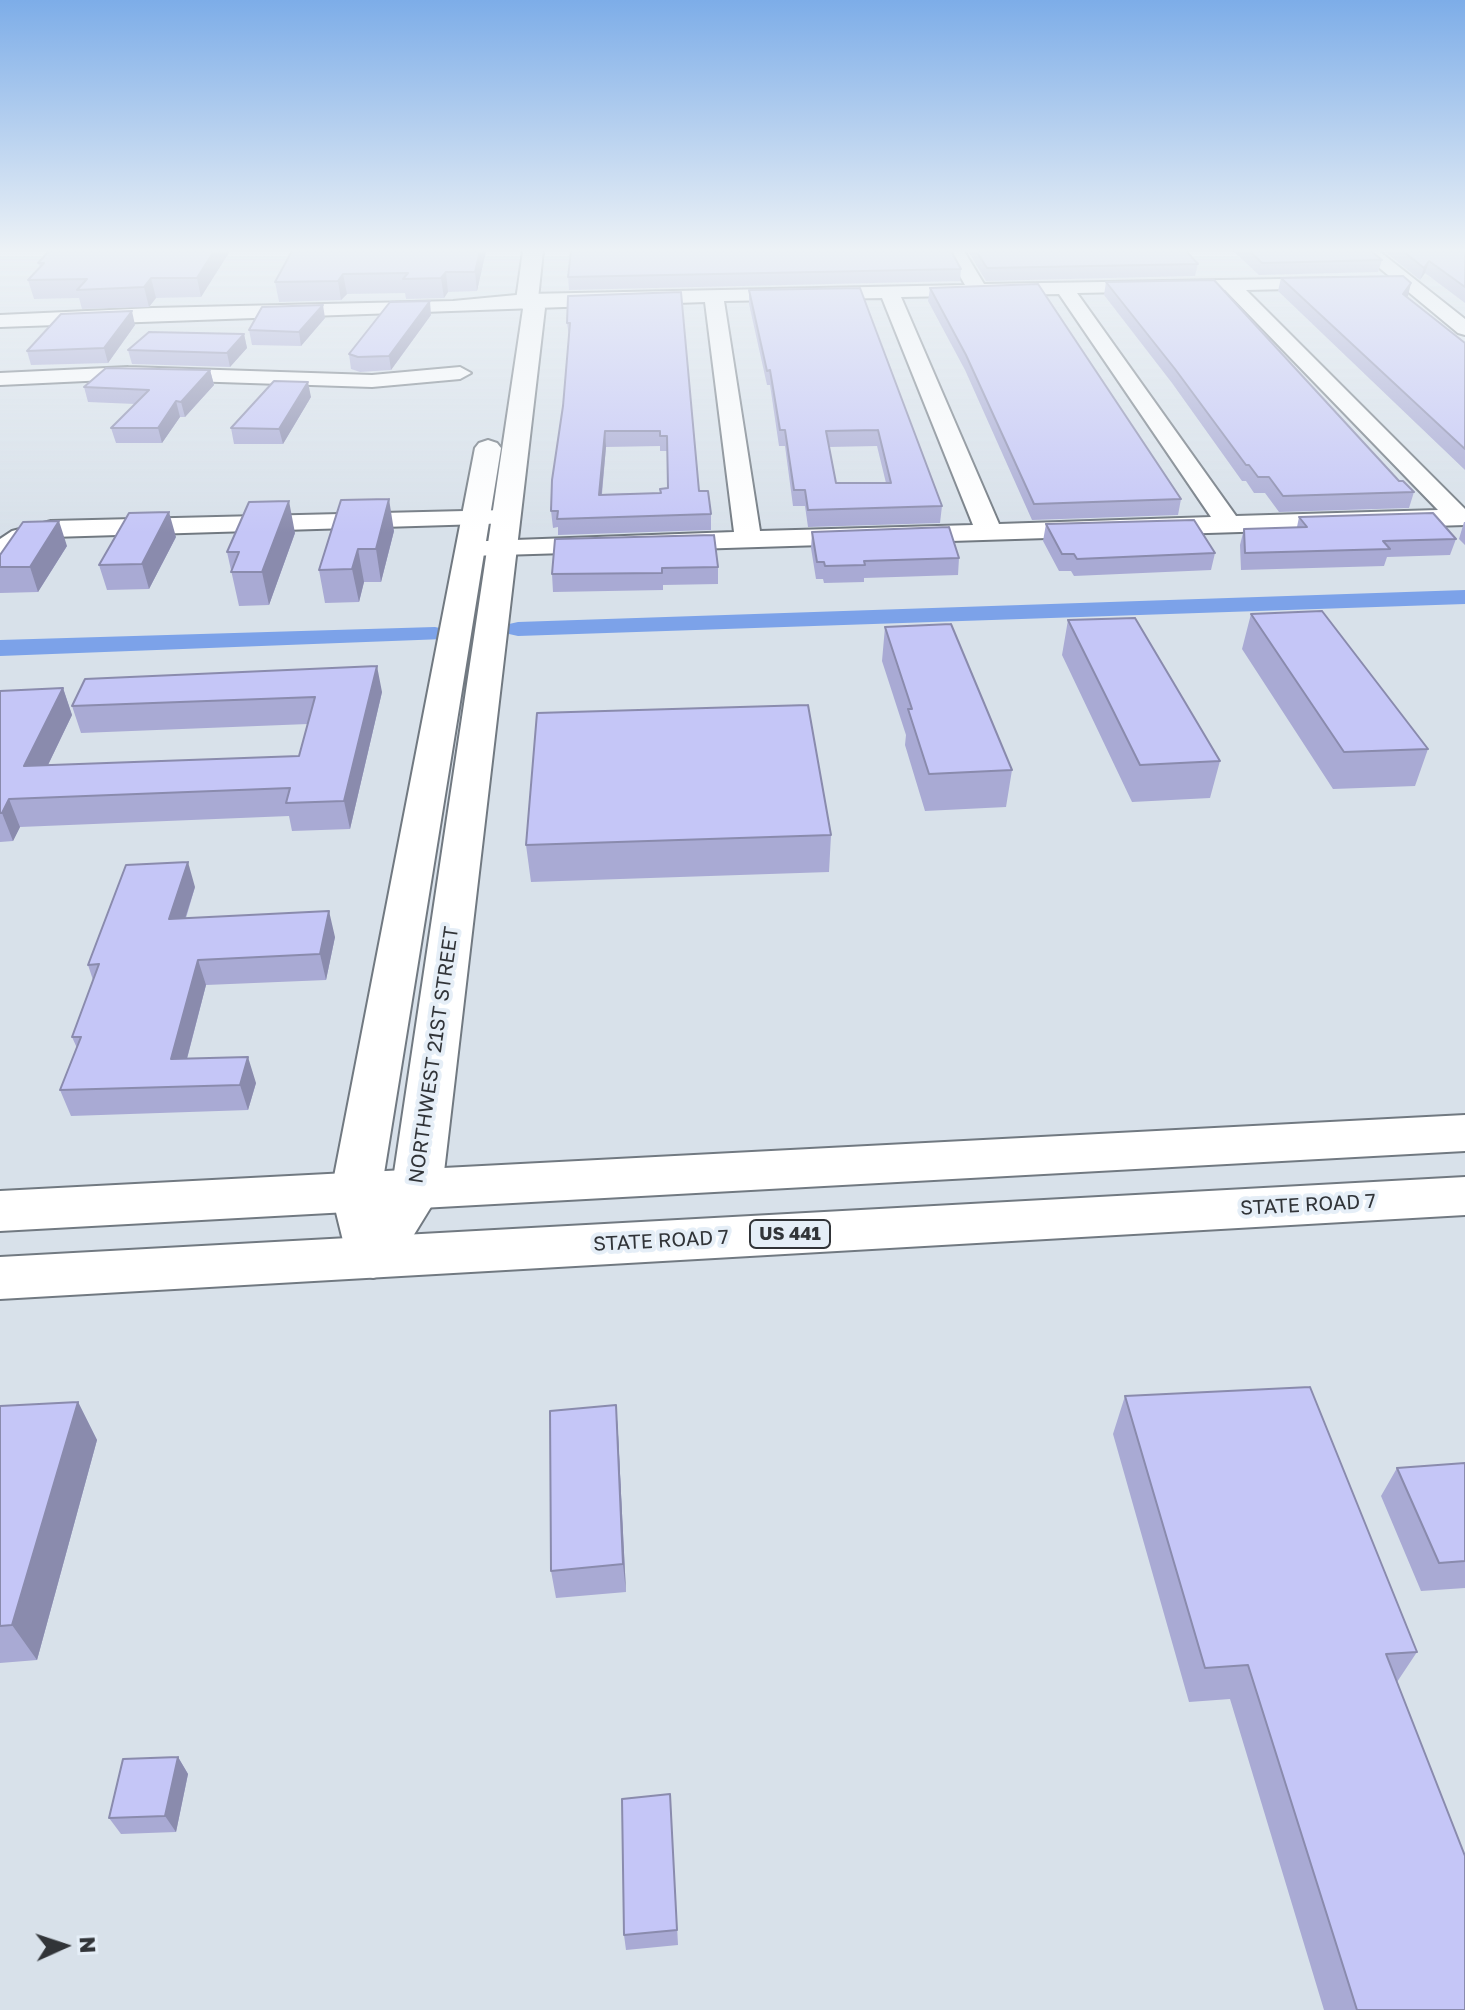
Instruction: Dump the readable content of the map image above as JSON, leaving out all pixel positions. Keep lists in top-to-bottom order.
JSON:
{
  "streets": {
    "street": ["NORTHWEST 21ST STREET", "STATE ROAD 7", "US 441"]
  },
  "crossings": [
    ["NORTHWEST 21ST STREET", "STATE ROAD 7"]
  ],
  "north": "right"
}
